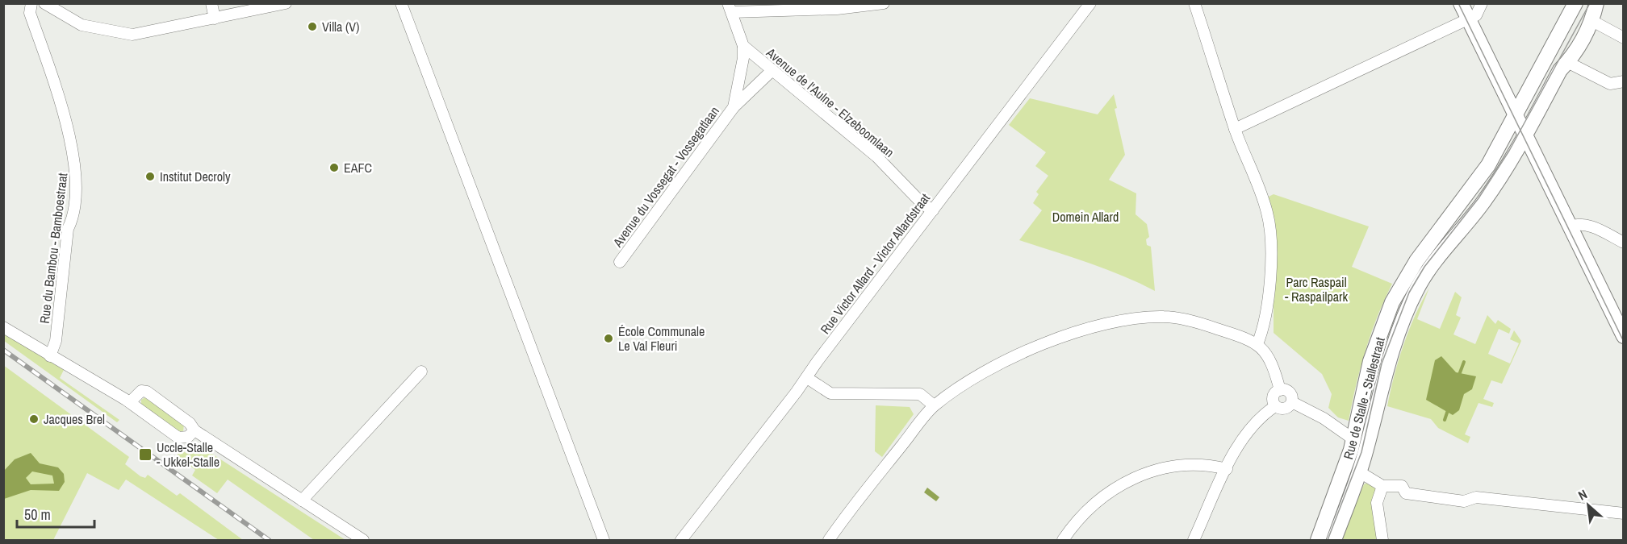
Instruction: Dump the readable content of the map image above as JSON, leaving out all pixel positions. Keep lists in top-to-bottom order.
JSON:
{
  "streets": {
    "main road": ["Rue de Stalle - Stallestraat"],
    "street": [
      "Avenue de l'Aulne - Elzeboomlaan",
      "Avenue du Vossegat - Vossegatlaan",
      "Rue du Bambou - Bamboestraat",
      "Rue Victor Allard - Victor Allardstraat"
    ]
  },
  "crossings": [
    ["Avenue de l'Aulne - Elzeboomlaan", "Avenue du Vossegat - Vossegatlaan"],
    ["Avenue de l'Aulne - Elzeboomlaan", "Rue Victor Allard - Victor Allardstraat"]
  ],
  "parks": ["Domein Allard", "Parc Raspail - Raspailpark"],
  "places": {
    "other": [
      "Villa (V)",
      "EAFC",
      "Institut Decroly",
      "École Communale Le Val Fleuri",
      "Jacques Brel"
    ],
    "transit": ["Uccle-Stalle - Ukkel-Stalle"]
  },
  "scale_bar": "50 m",
  "north": "top left"
}
